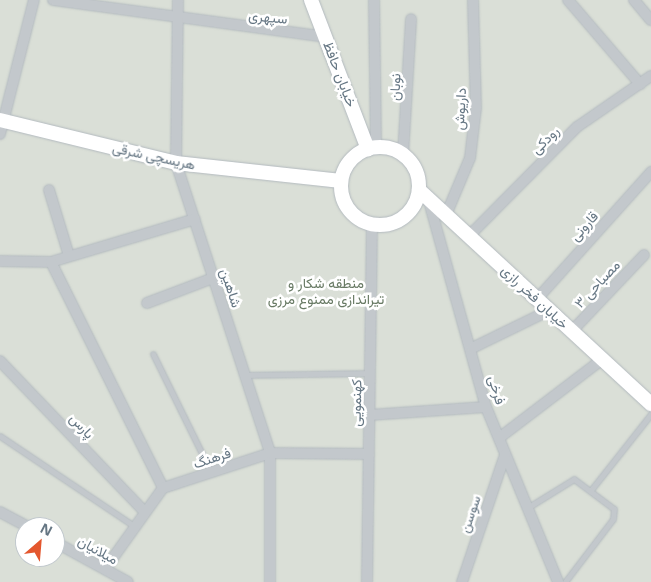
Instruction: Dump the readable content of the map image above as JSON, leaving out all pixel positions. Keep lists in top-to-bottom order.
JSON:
{
  "streets": {
    "main road": ["خیابان حافظ", "هریسچی شرقی", "خیابان فخر رازی"],
    "street": [
      "سپهری",
      "نوبان",
      "داریوش",
      "رودکی",
      "قارونی",
      "مصباحی ۳",
      "شاهین",
      "فرخی",
      "کهنمویی",
      "پارس",
      "فرهنگ",
      "سوسن",
      "میلانیان"
    ]
  },
  "crossings": [
    ["سپهری", "خیابان حافظ"],
    ["سپهری", "شاهین"],
    ["خیابان حافظ", "نوبان"],
    ["خیابان حافظ", "هریسچی شرقی"],
    ["خیابان حافظ", "خیابان فخر رازی"],
    ["خیابان حافظ", "فرخی"],
    ["خیابان حافظ", "کهنمویی"],
    ["نوبان", "هریسچی شرقی"],
    ["نوبان", "خیابان فخر رازی"],
    ["نوبان", "فرخی"],
    ["نوبان", "کهنمویی"],
    ["داریوش", "خیابان فخر رازی"],
    ["رودکی", "خیابان فخر رازی"],
    ["هریسچی شرقی", "شاهین"],
    ["هریسچی شرقی", "خیابان فخر رازی"],
    ["هریسچی شرقی", "فرخی"],
    ["هریسچی شرقی", "کهنمویی"],
    ["قارونی", "خیابان فخر رازی"],
    ["مصباحی ۳", "خیابان فخر رازی"],
    ["شاهین", "فرهنگ"],
    ["خیابان فخر رازی", "فرخی"],
    ["خیابان فخر رازی", "کهنمویی"],
    ["فرخی", "کهنمویی"],
    ["فرخی", "سوسن"],
    ["کهنمویی", "فرهنگ"]
  ],
  "parks": ["منطقه شکار و تیراندازی ممنوع مرزی"],
  "north": "top right"
}
